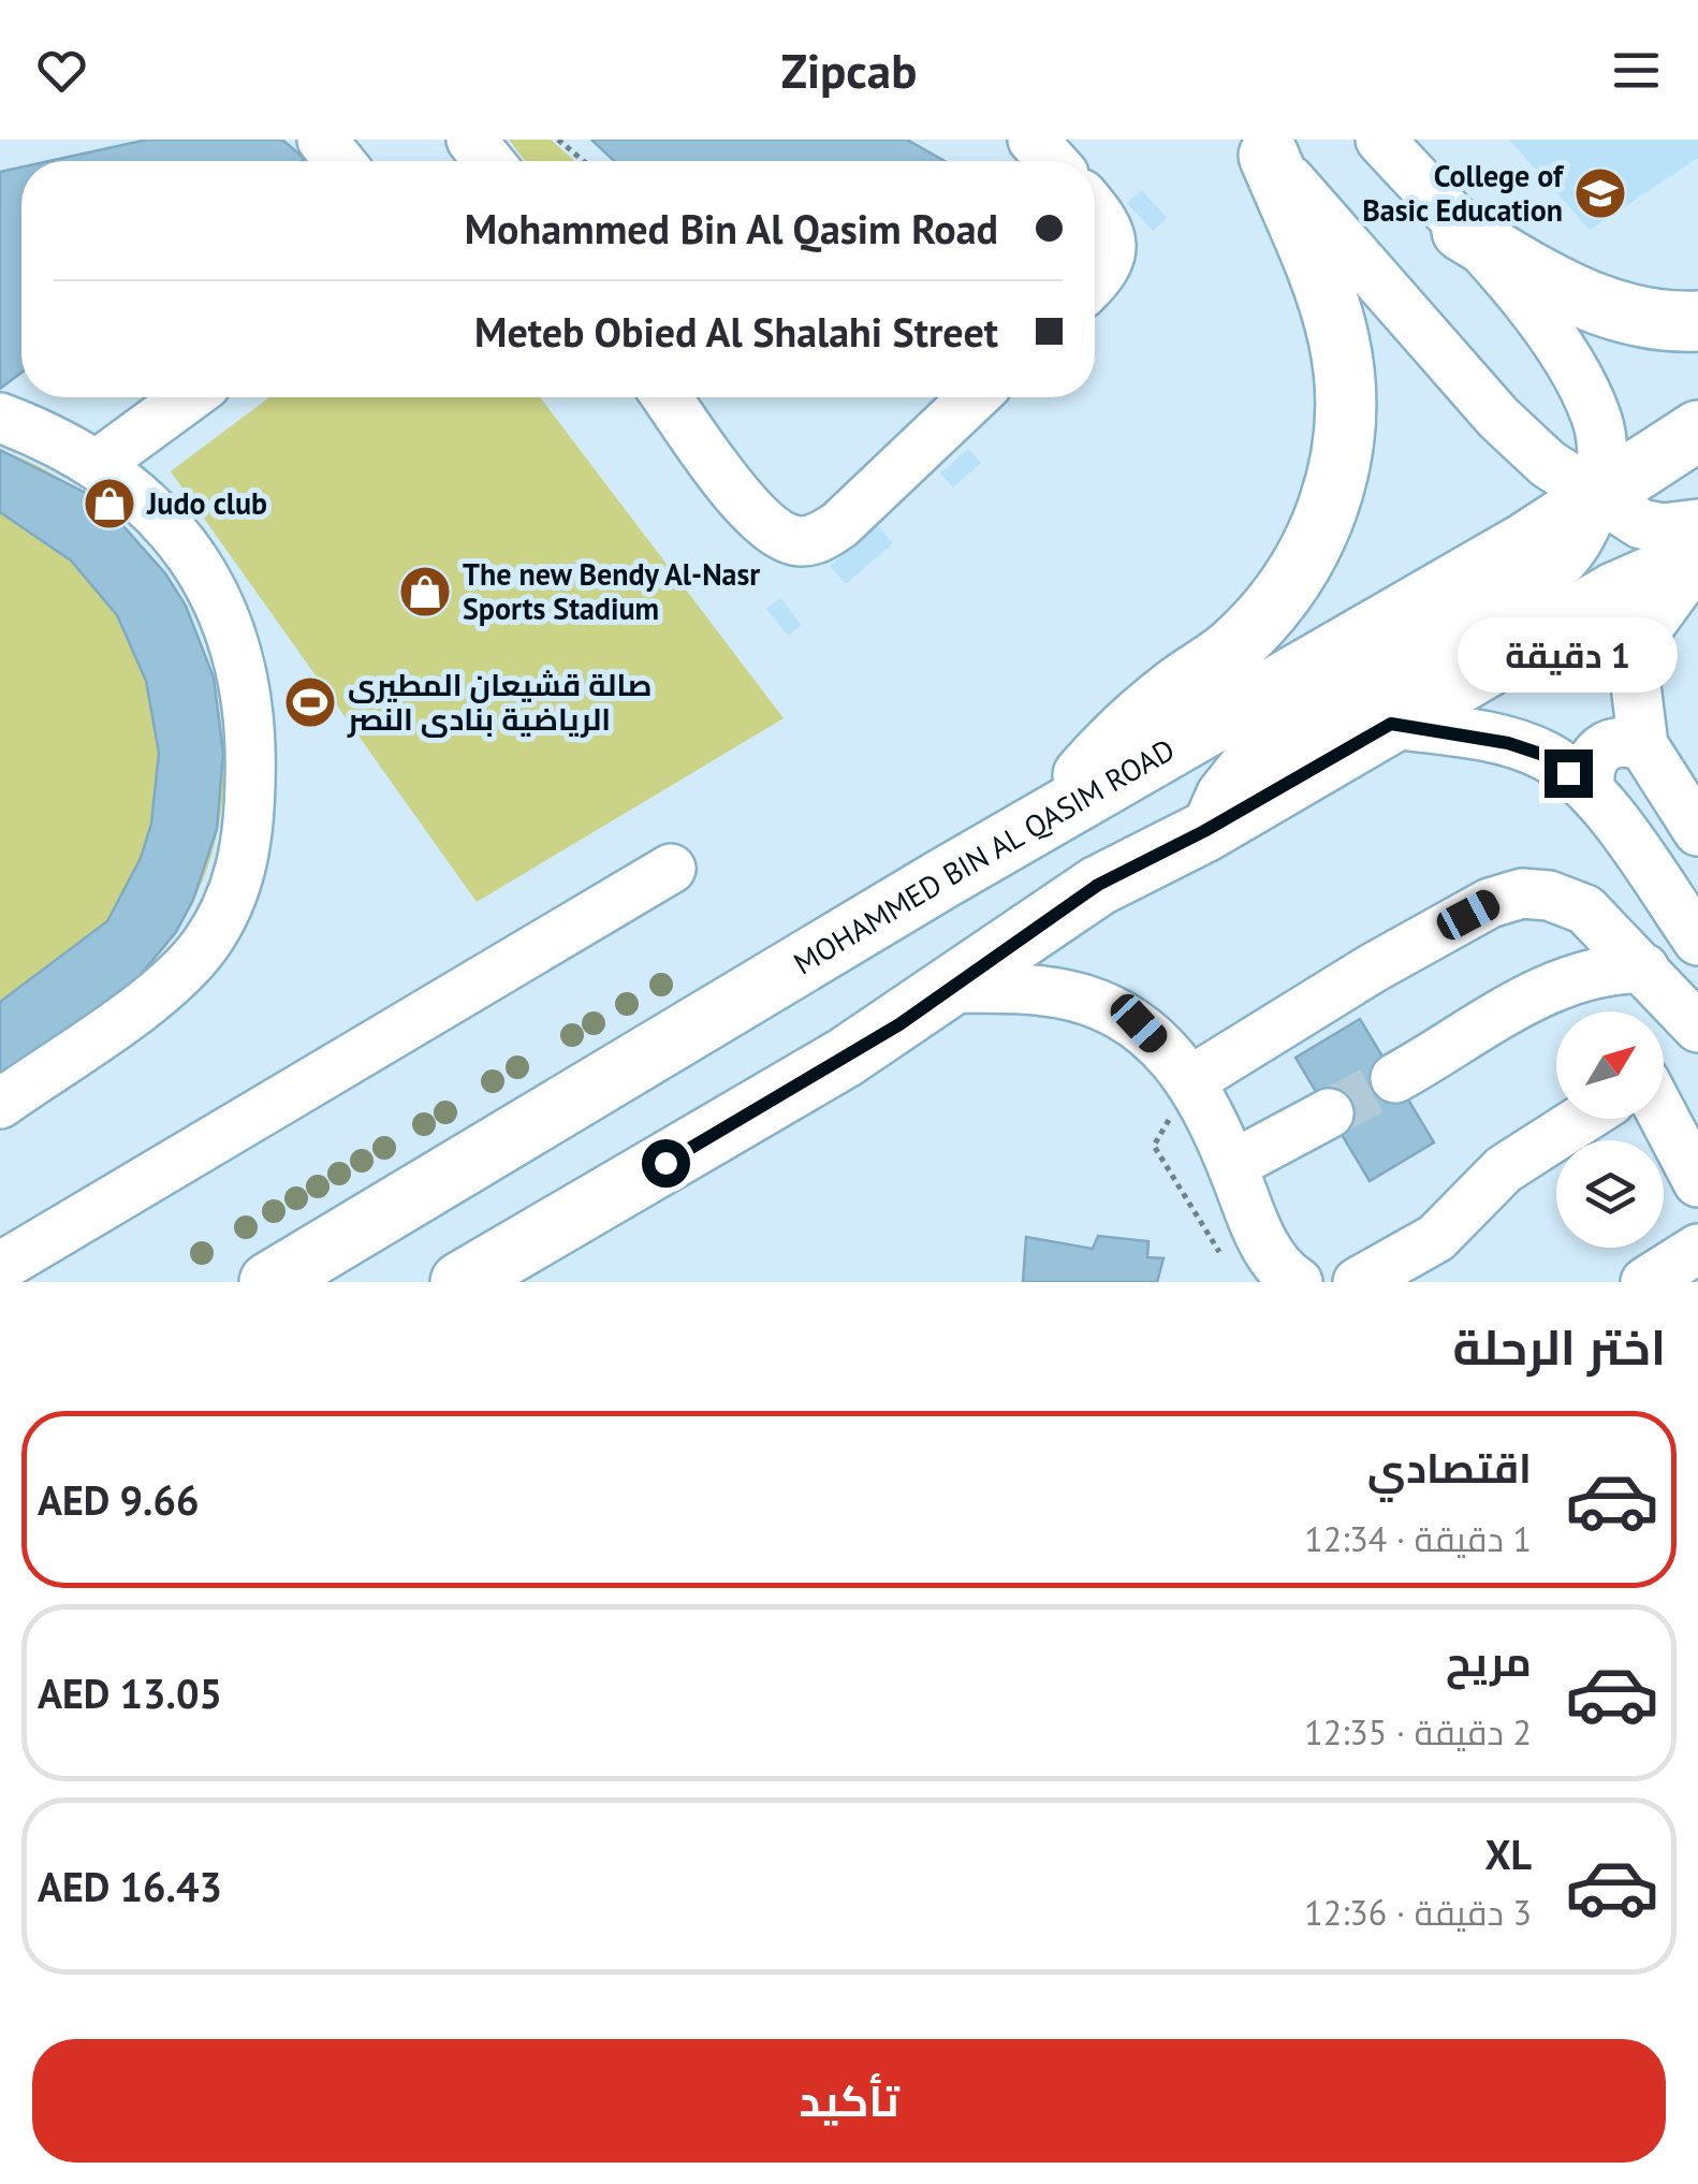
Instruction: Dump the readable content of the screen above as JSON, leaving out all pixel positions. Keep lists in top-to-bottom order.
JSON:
{
  "streets": {
    "main road": ["MOHAMMED BIN AL QASIM ROAD"]
  },
  "places": {
    "school or university": ["College of Basic Education"],
    "shop": ["Judo club", "The new Bendy Al-Nasr Sports Stadium"],
    "sports": ["صالة قشيعان المطيرى الرياضية بنادى النصر"]
  },
  "north": "top right",
  "page": {
    "header": "Zipcab",
    "banner": ["Mohammed Bin Al Qasim Road", "Meteb Obied Al Shalahi Street"],
    "bubble": "1 دقيقة",
    "heading": "اختر الرحلة",
    "list": [
      {
        "name": "اقتصادي",
        "note": "1 دقيقة · 12:34",
        "value": "AED 9.66"
      },
      {
        "name": "مريح",
        "note": "2 دقيقة · 12:35",
        "value": "AED 13.05"
      },
      {
        "name": "XL",
        "note": "3 دقيقة · 12:36",
        "value": "AED 16.43"
      }
    ],
    "buttons": "تأكيد"
  }
}
